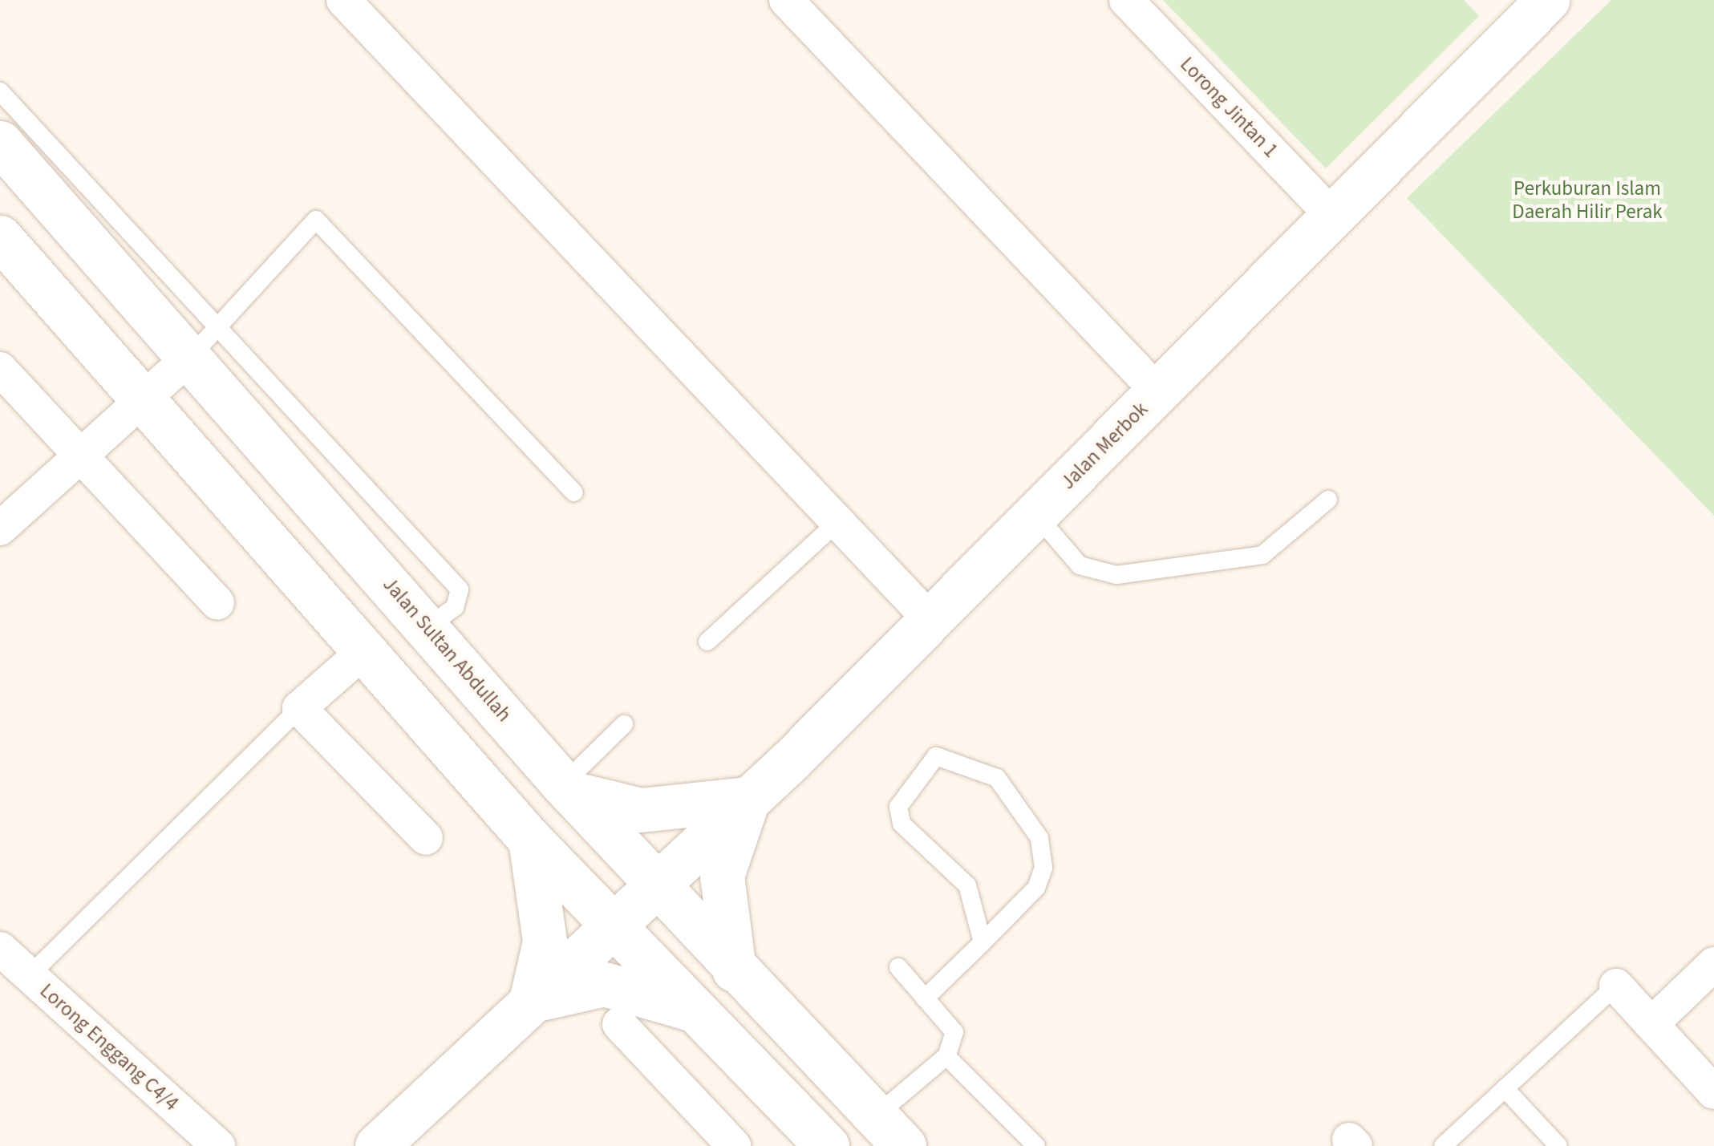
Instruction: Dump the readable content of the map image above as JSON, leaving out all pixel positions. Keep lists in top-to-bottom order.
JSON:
{
  "streets": {
    "main road": ["Jalan Merbok", "Jalan Sultan Abdullah"],
    "street": ["Lorong Jintan 1", "Lorong Enggang C4/4"]
  },
  "crossings": [
    ["Lorong Jintan 1", "Jalan Merbok"],
    ["Jalan Merbok", "Jalan Sultan Abdullah"]
  ],
  "parks": ["Perkuburan Islam Daerah Hilir Perak"]
}
